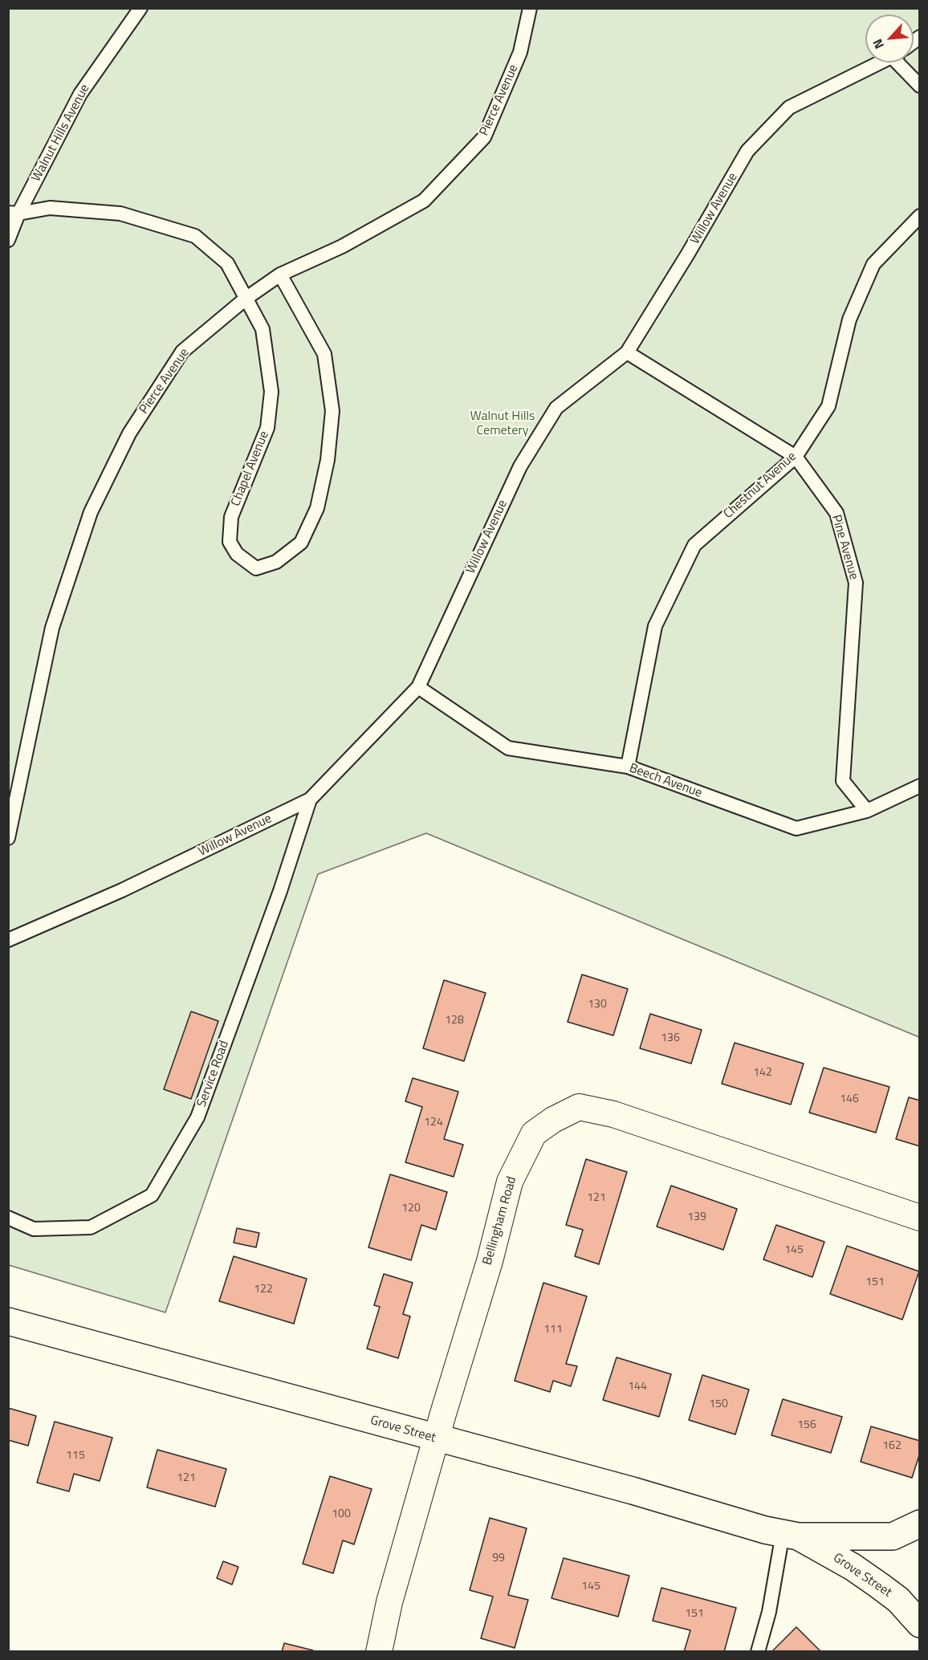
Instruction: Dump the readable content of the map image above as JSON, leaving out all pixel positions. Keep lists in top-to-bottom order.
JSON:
{
  "streets": {
    "main road": ["Grove Street"],
    "street": ["Bellingham Road"],
    "lane": [
      "Pierce Avenue",
      "Walnut Hills Avenue",
      "Willow Avenue",
      "Chapel Avenue",
      "Chestnut Avenue",
      "Pine Avenue",
      "Beech Avenue",
      "Service Road"
    ]
  },
  "crossings": [
    ["Pierce Avenue", "Chapel Avenue"],
    ["Walnut Hills Avenue", "Chapel Avenue"],
    ["Willow Avenue", "Pine Avenue"],
    ["Willow Avenue", "Beech Avenue"],
    ["Willow Avenue", "Service Road"],
    ["Chestnut Avenue", "Pine Avenue"],
    ["Chestnut Avenue", "Beech Avenue"],
    ["Pine Avenue", "Beech Avenue"],
    ["Bellingham Road", "Grove Street"]
  ],
  "parks": ["Walnut Hills Cemetery"],
  "house_numbers": [
    "130",
    "128",
    "136",
    "142",
    "146",
    "124",
    "121",
    "120",
    "139",
    "145",
    "151",
    "122",
    "111",
    "144",
    "150",
    "156",
    "162",
    "115",
    "121",
    "100",
    "99",
    "145",
    "151"
  ],
  "north": "bottom left"
}
